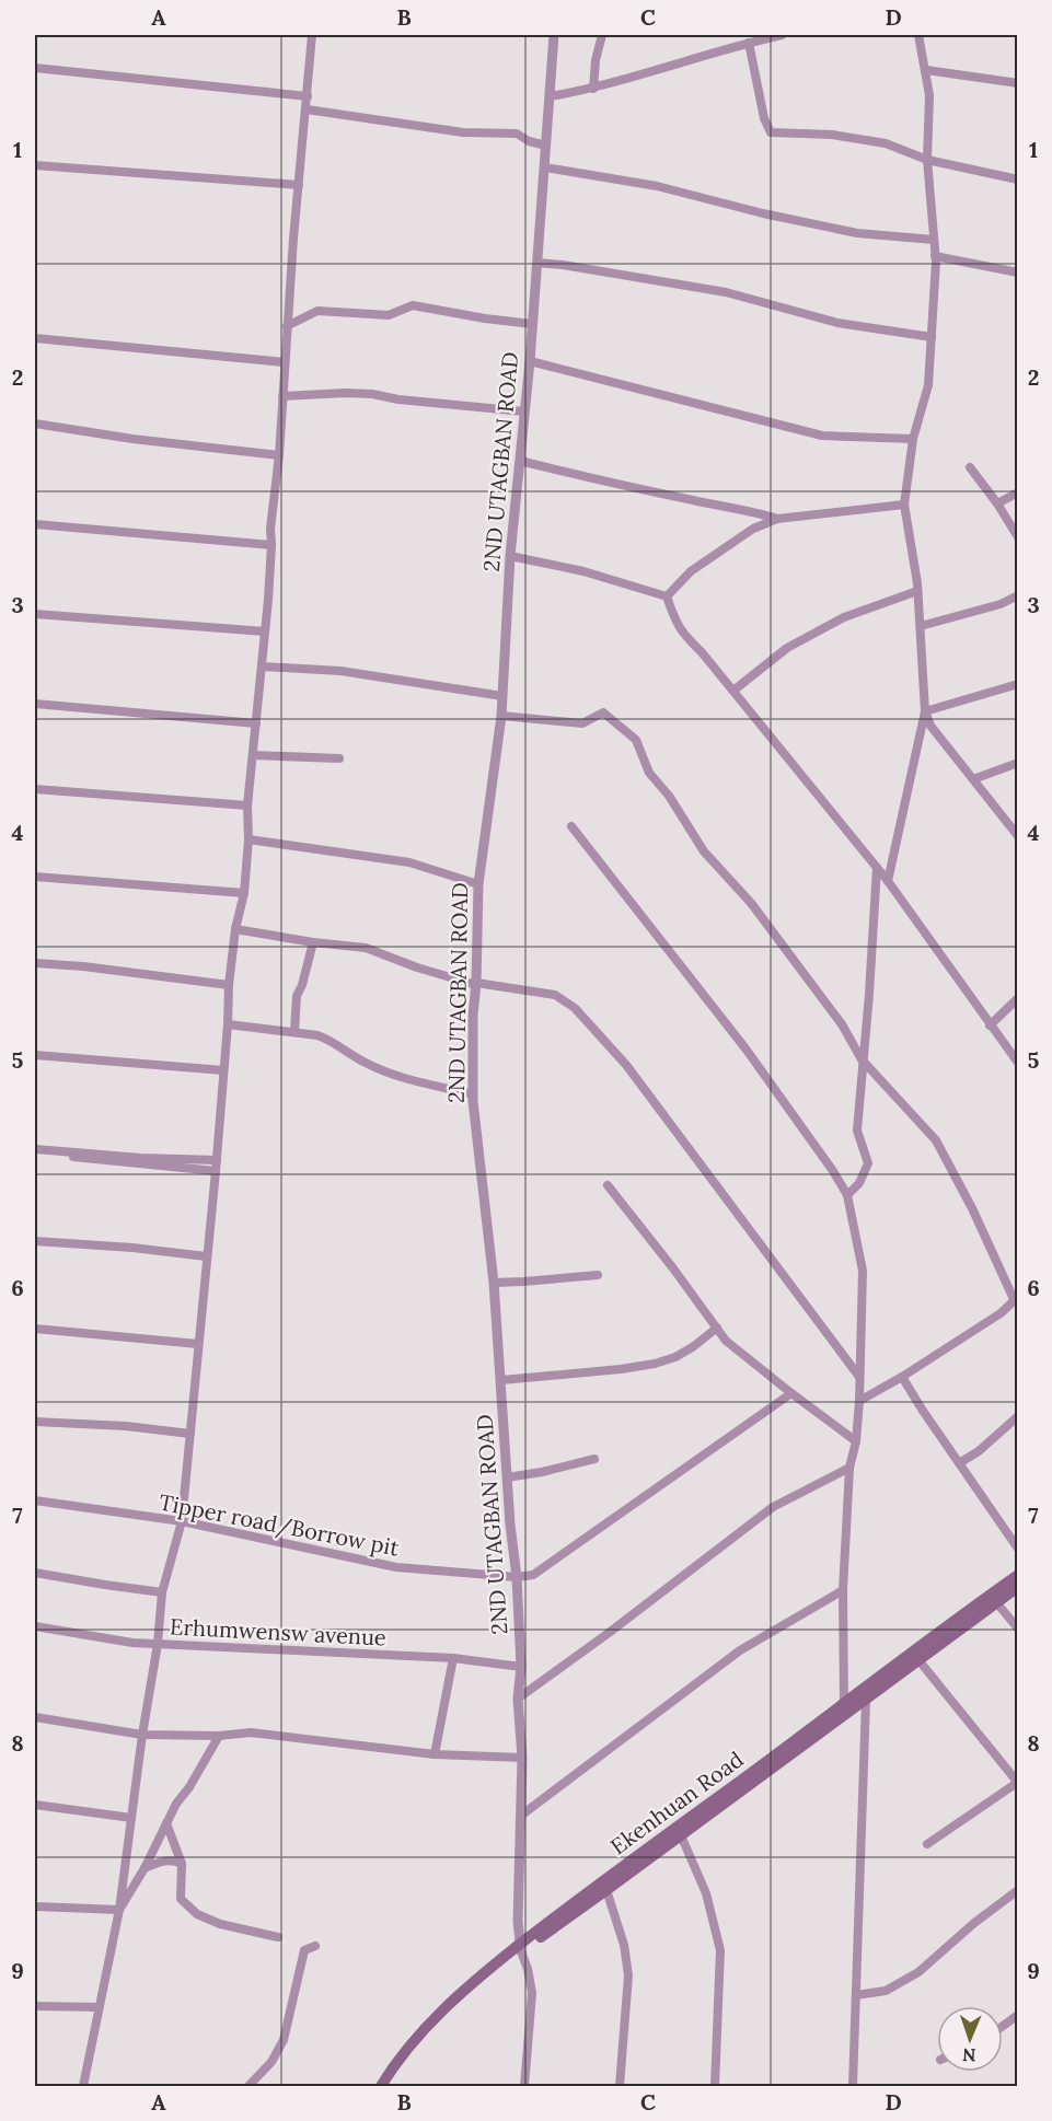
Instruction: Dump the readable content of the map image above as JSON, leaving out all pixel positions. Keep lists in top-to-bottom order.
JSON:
{
  "streets": {
    "main road": ["Ekenhuan Road"],
    "street": ["2ND UTAGBAN ROAD", "Tipper road/Borrow pit", "Erhumwensw avenue"]
  },
  "crossings": [
    ["2ND UTAGBAN ROAD", "Tipper road/Borrow pit"],
    ["2ND UTAGBAN ROAD", "Erhumwensw avenue"],
    ["2ND UTAGBAN ROAD", "Ekenhuan Road"]
  ],
  "north": "bottom",
  "grid": {
    "columns": [
      "A",
      "B",
      "C",
      "D"
    ],
    "rows": [
      "1",
      "2",
      "3",
      "4",
      "5",
      "6",
      "7",
      "8",
      "9"
    ]
  }
}
